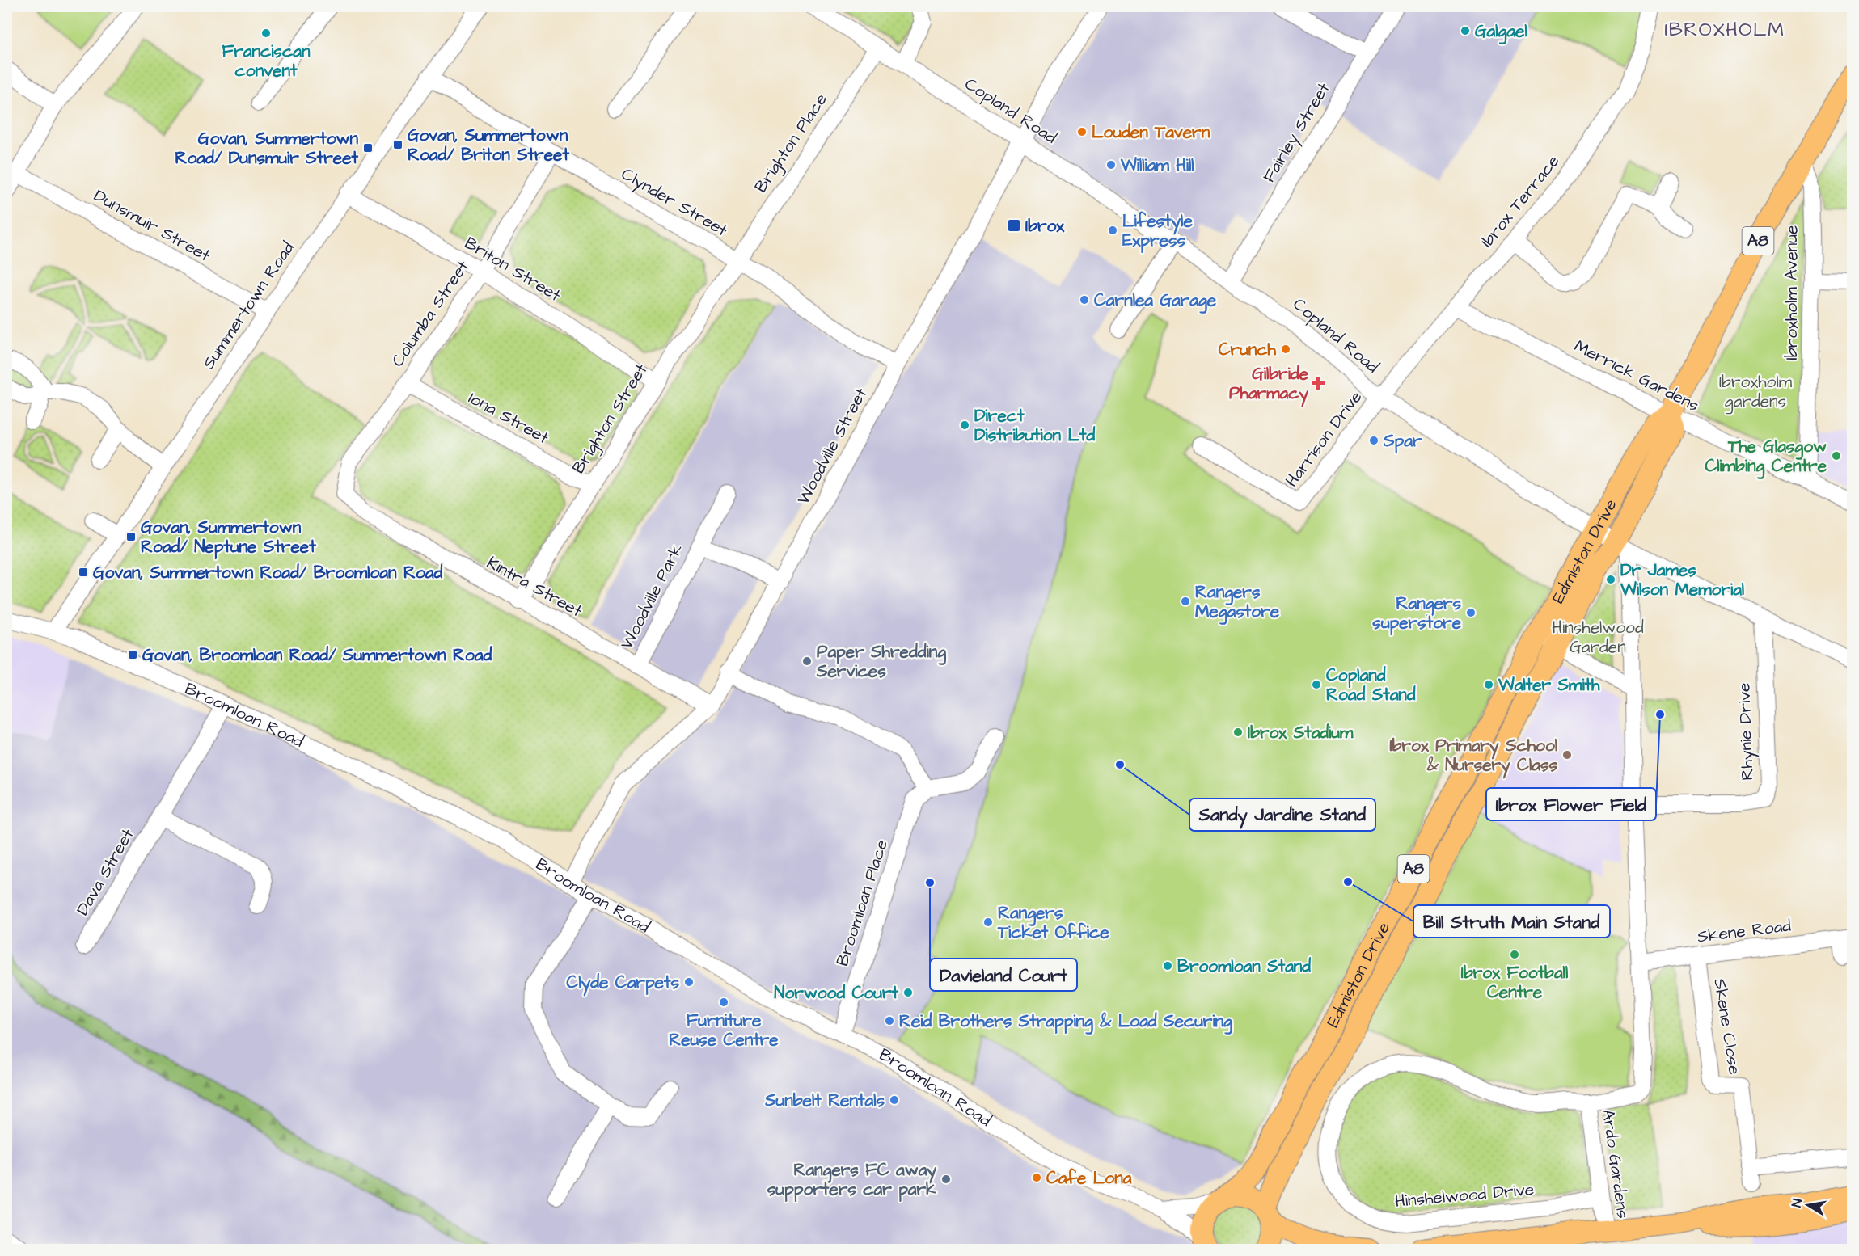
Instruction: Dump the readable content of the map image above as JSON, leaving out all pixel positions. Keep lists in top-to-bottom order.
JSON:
{
  "streets": {
    "main road": ["A8", "Edmiston Drive"],
    "street": [
      "Copland Road",
      "Fairley Street",
      "Brighton Place",
      "Ibrox Terrace",
      "Clynder Street",
      "Dunsmuir Street",
      "Briton Street",
      "Ibroxholm Avenue",
      "Summertown Road",
      "Columba Street",
      "Merrick Gardens",
      "Iona Street",
      "Brighton Street",
      "Harrison Drive",
      "Woodville Street",
      "Kintra Street",
      "Woodville Park",
      "Broomloan Road",
      "Rhynie Drive",
      "Dava Street",
      "Broomloan Place",
      "Skene Road",
      "Skene Close",
      "Ardo Gardens",
      "Hinshelwood Drive"
    ]
  },
  "crossings": [
    ["Copland Road", "Fairley Street"],
    ["Copland Road", "Brighton Place"],
    ["Copland Road", "Ibrox Terrace"],
    ["Copland Road", "Harrison Drive"],
    ["Copland Road", "Woodville Street"],
    ["Copland Road", "Edmiston Drive"],
    ["Copland Road", "Rhynie Drive"],
    ["Copland Road", "Hinshelwood Drive"],
    ["Brighton Place", "Clynder Street"],
    ["Brighton Place", "Brighton Street"],
    ["Ibrox Terrace", "Merrick Gardens"],
    ["Ibrox Terrace", "Harrison Drive"],
    ["Clynder Street", "Summertown Road"],
    ["Clynder Street", "Columba Street"],
    ["Clynder Street", "Brighton Street"],
    ["Clynder Street", "Woodville Street"],
    ["Dunsmuir Street", "Summertown Road"],
    ["Briton Street", "Summertown Road"],
    ["Briton Street", "Columba Street"],
    ["Briton Street", "Brighton Street"],
    ["Ibroxholm Avenue", "Merrick Gardens"],
    ["Ibroxholm Avenue", "Edmiston Drive"],
    ["Summertown Road", "Broomloan Road"],
    ["Columba Street", "Iona Street"],
    ["Columba Street", "Kintra Street"],
    ["Merrick Gardens", "Edmiston Drive"],
    ["Iona Street", "Brighton Street"],
    ["Brighton Street", "Kintra Street"],
    ["Woodville Street", "Kintra Street"],
    ["Woodville Street", "Woodville Park"],
    ["Woodville Street", "Broomloan Road"],
    ["Edmiston Drive", "Broomloan Road"],
    ["Edmiston Drive", "Hinshelwood Drive"],
    ["Kintra Street", "Woodville Park"],
    ["Broomloan Road", "Dava Street"],
    ["Broomloan Road", "Broomloan Place"],
    ["Rhynie Drive", "Hinshelwood Drive"],
    ["Skene Road", "Skene Close"],
    ["Skene Road", "Hinshelwood Drive"],
    ["Ardo Gardens", "Hinshelwood Drive"]
  ],
  "districts": ["IBROXHOLM"],
  "parks": ["Ibroxholm gardens", "Hinshelwood Garden"],
  "places": {
    "other": [
      "Galgael",
      "Franciscan convent",
      "Louden Tavern",
      "William Hill",
      "Lifestyle Express",
      "Carnlea Garage",
      "Crunch",
      "Direct Distribution Ltd",
      "Spar",
      "The Glasgow Climbing Centre",
      "Dr James Wilson Memorial",
      "Rangers Megastore",
      "Rangers superstore",
      "Paper Shredding Services",
      "Copland Road Stand",
      "Walter Smith",
      "Ibrox Flower Field",
      "Ibrox Stadium",
      "Ibrox Primary School & Nursery Class",
      "Sandy Jardine Stand",
      "Bill Struth Main Stand",
      "Davieland Court",
      "Rangers Ticket Office",
      "Ibrox Football Centre",
      "Broomloan Stand",
      "Clyde Carpets",
      "Norwood Court",
      "Furniture Reuse Centre",
      "Reid Brothers Strapping & Load Securing",
      "Sunbelt Rentals",
      "Cafe Lona",
      "Rangers FC away supporters car park"
    ],
    "transit": [
      "Govan, Summertown Road/ Briton Street",
      "Govan, Summertown Road/ Dunsmuir Street",
      "Ibrox",
      "Govan, Summertown Road/ Neptune Street",
      "Govan, Summertown Road/ Broomloan Road",
      "Govan, Broomloan Road/ Summertown Road"
    ],
    "health": ["Gilbride Pharmacy"]
  },
  "north": "left"
}
